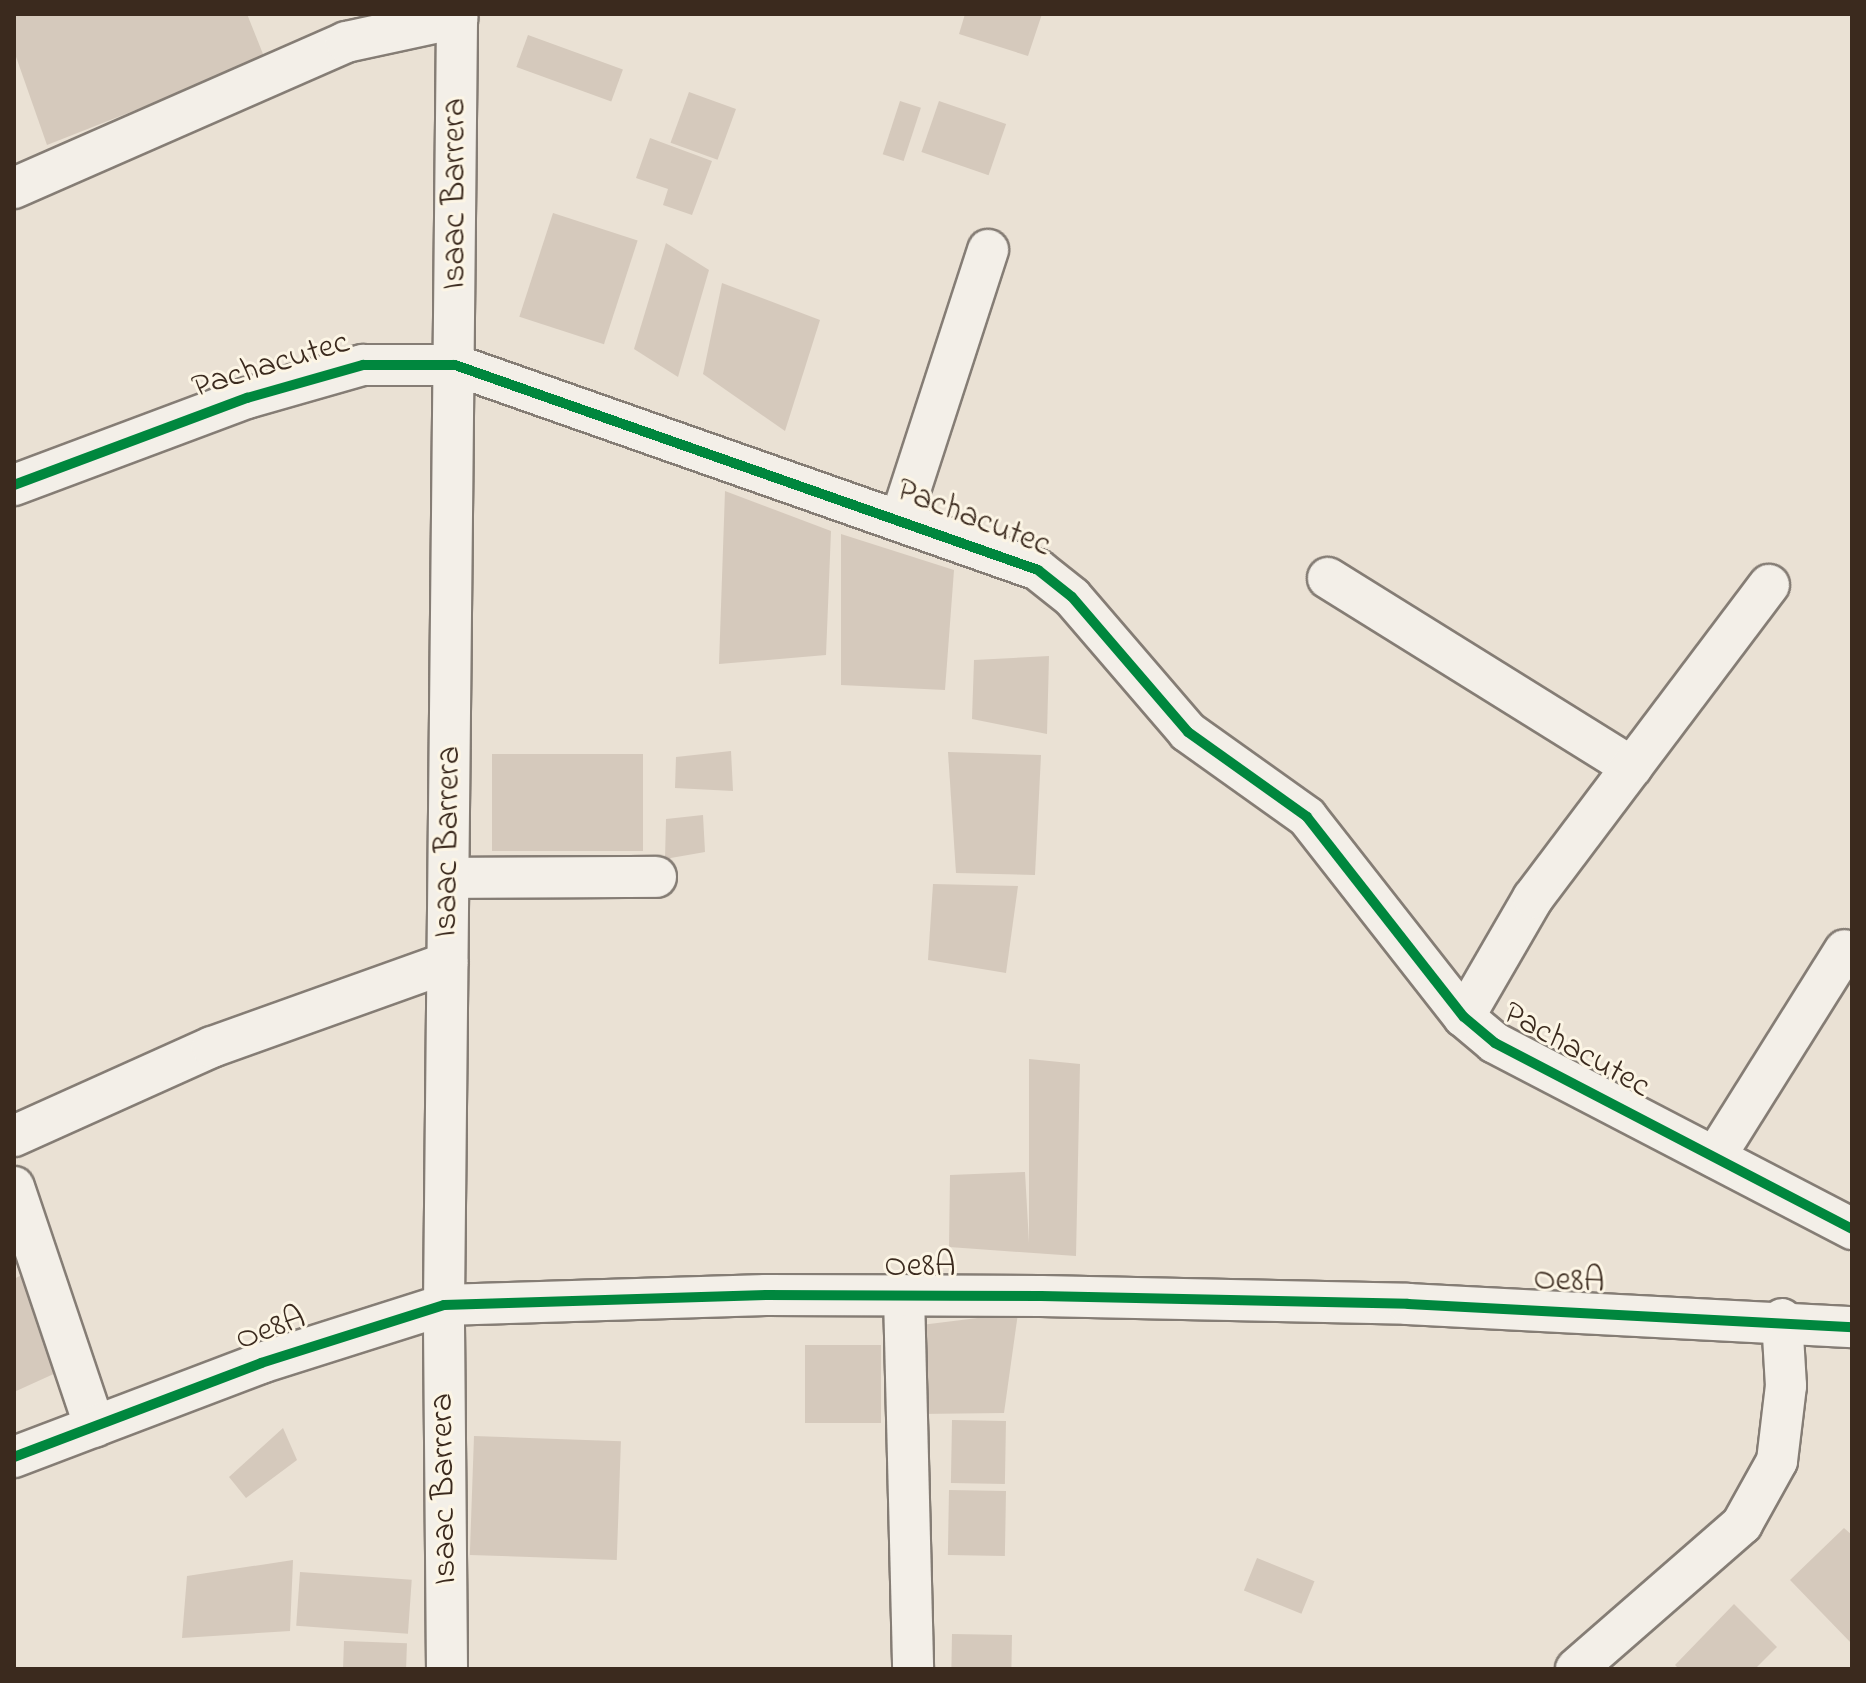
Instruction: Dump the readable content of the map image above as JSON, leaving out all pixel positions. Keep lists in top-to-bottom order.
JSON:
{
  "streets": {
    "street": ["Isaac Barrera", "Pachacutec", "Oe8A"]
  },
  "crossings": [
    ["Isaac Barrera", "Pachacutec"],
    ["Isaac Barrera", "Oe8A"]
  ]
}
